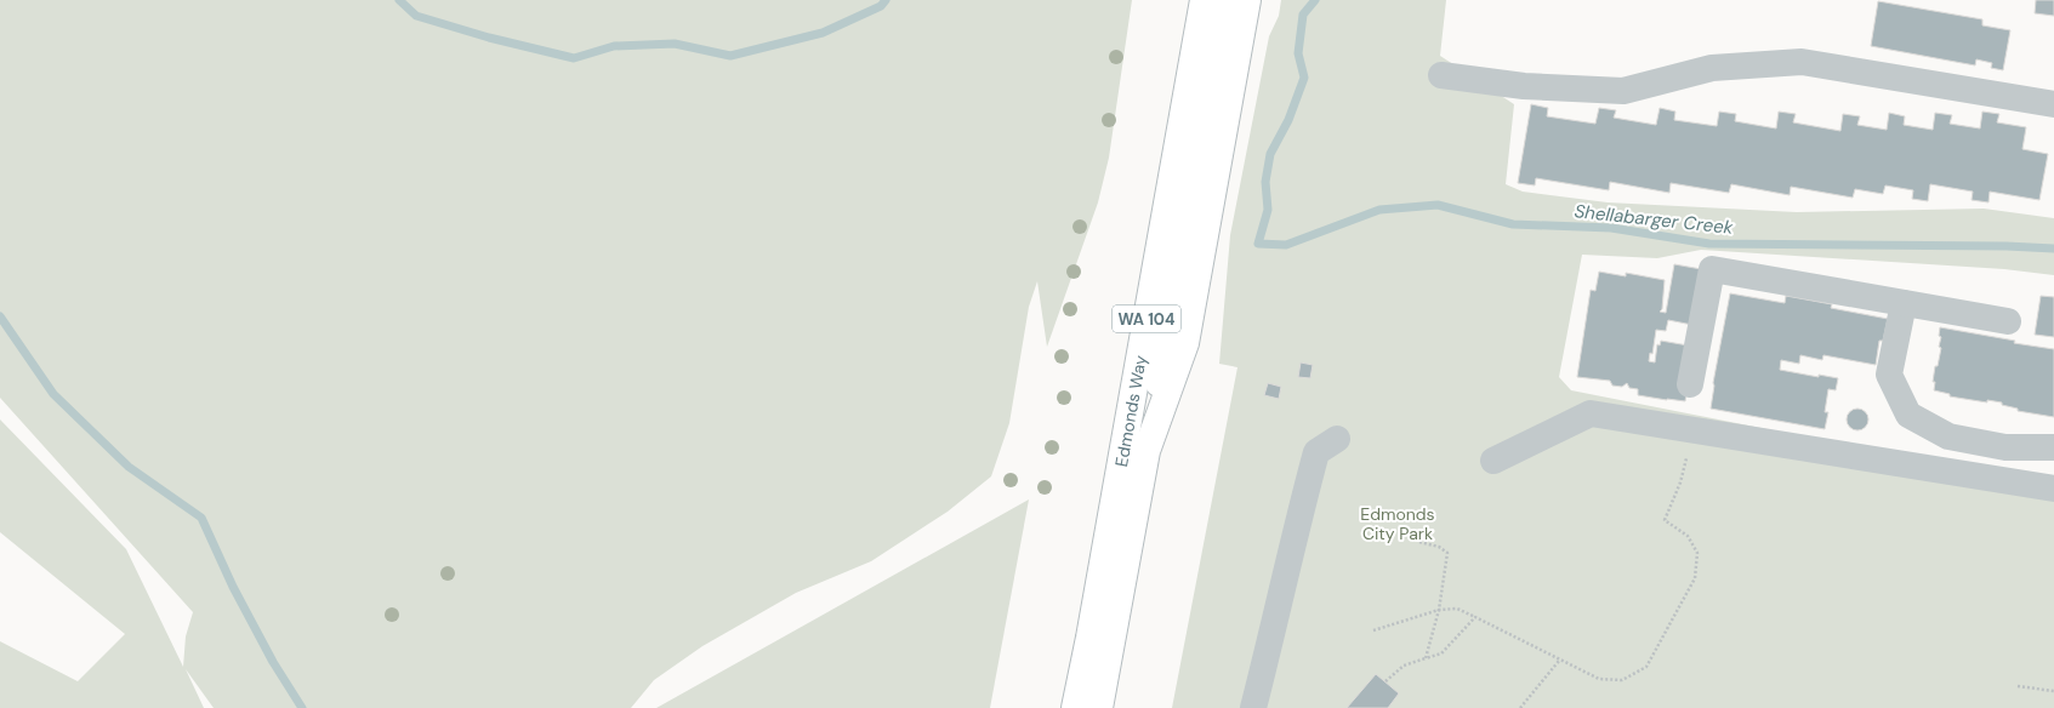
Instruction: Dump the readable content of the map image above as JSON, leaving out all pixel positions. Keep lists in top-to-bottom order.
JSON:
{
  "streets": {
    "main road": ["WA 104", "Edmonds Way"]
  },
  "water": ["Shellabarger Creek"],
  "parks": ["Edmonds City Park"]
}
